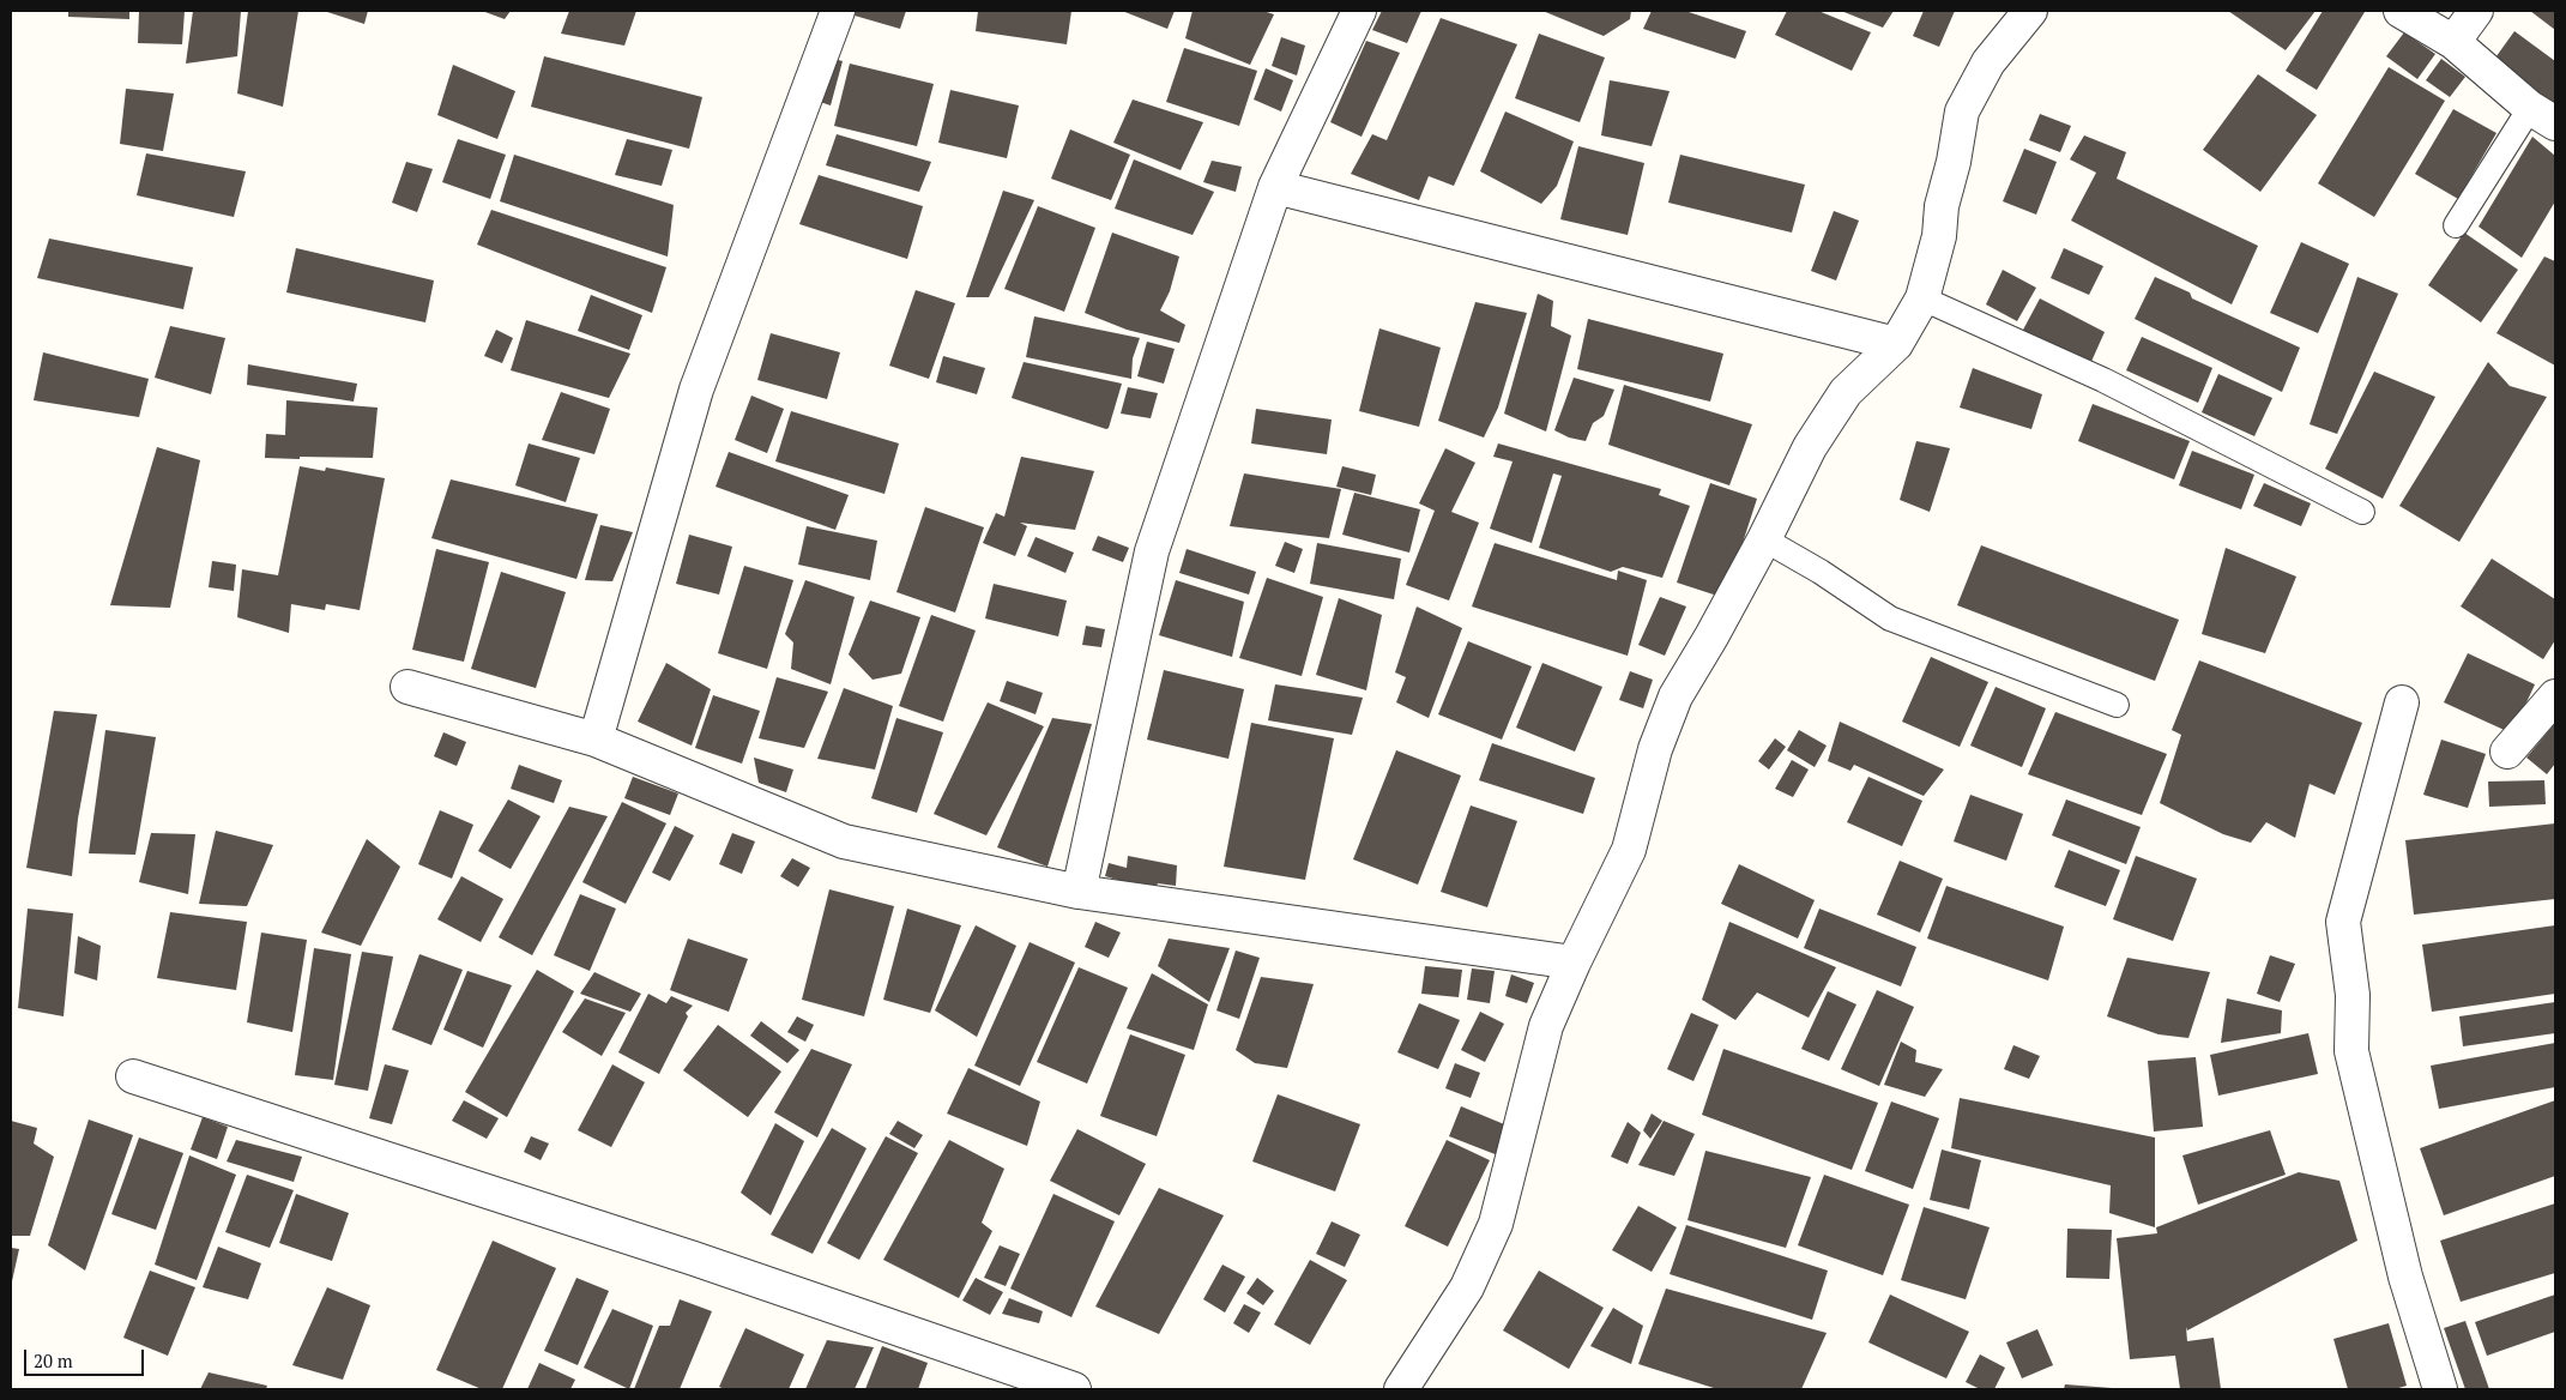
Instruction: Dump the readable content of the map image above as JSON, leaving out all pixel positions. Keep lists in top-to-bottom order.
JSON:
{
  "scale_bar": "20 m"
}
